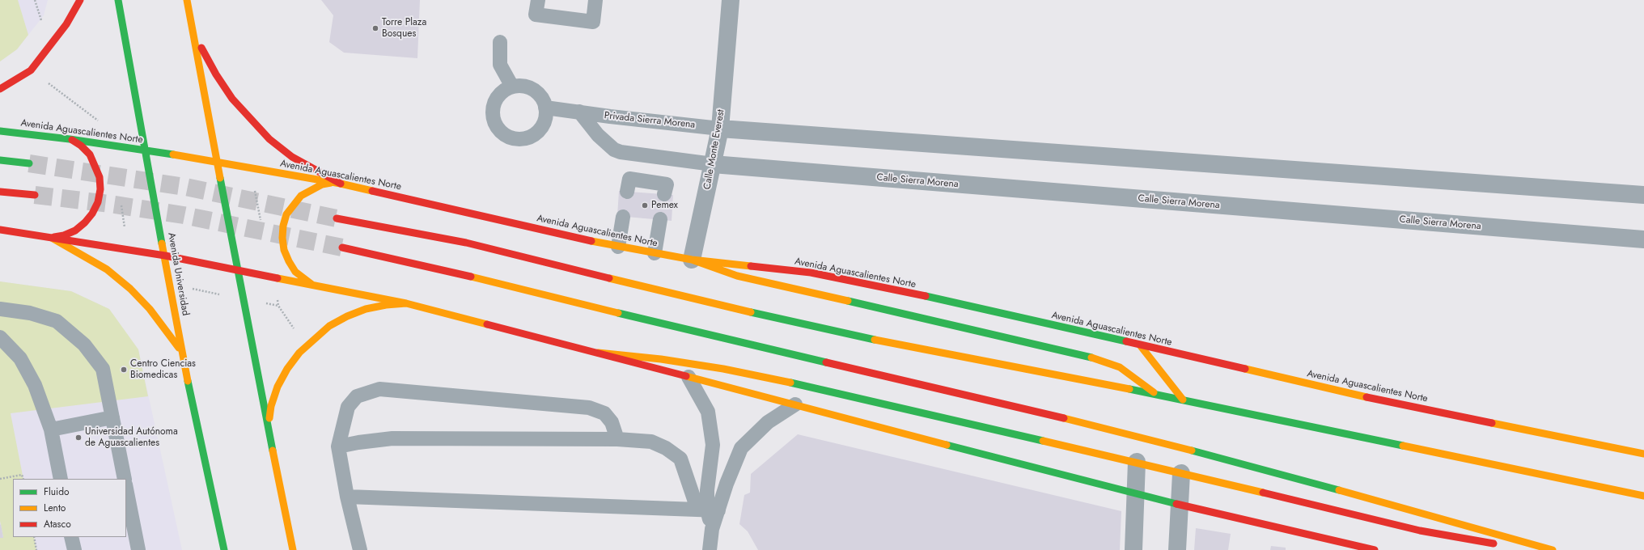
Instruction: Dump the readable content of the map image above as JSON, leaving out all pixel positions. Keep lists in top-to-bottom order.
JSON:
{
  "streets": {
    "main road": ["Avenida Aguascalientes Norte", "Avenida Universidad"],
    "street": ["Calle Monte Everest", "Calle Sierra Morena"],
    "lane": ["Privada Sierra Morena"]
  },
  "crossings": [
    ["Privada Sierra Morena", "Calle Monte Everest"],
    ["Privada Sierra Morena", "Calle Sierra Morena"],
    ["Avenida Aguascalientes Norte", "Calle Monte Everest"],
    ["Avenida Aguascalientes Norte", "Avenida Universidad"],
    ["Calle Monte Everest", "Calle Sierra Morena"]
  ],
  "places": [
    "Torre Plaza Bosques",
    "Pemex",
    "Centro Ciencias Biomedicas",
    "Universidad Autónoma de Aguascalientes"
  ],
  "legend": ["Fluido", "Lento", "Atasco"]
}
